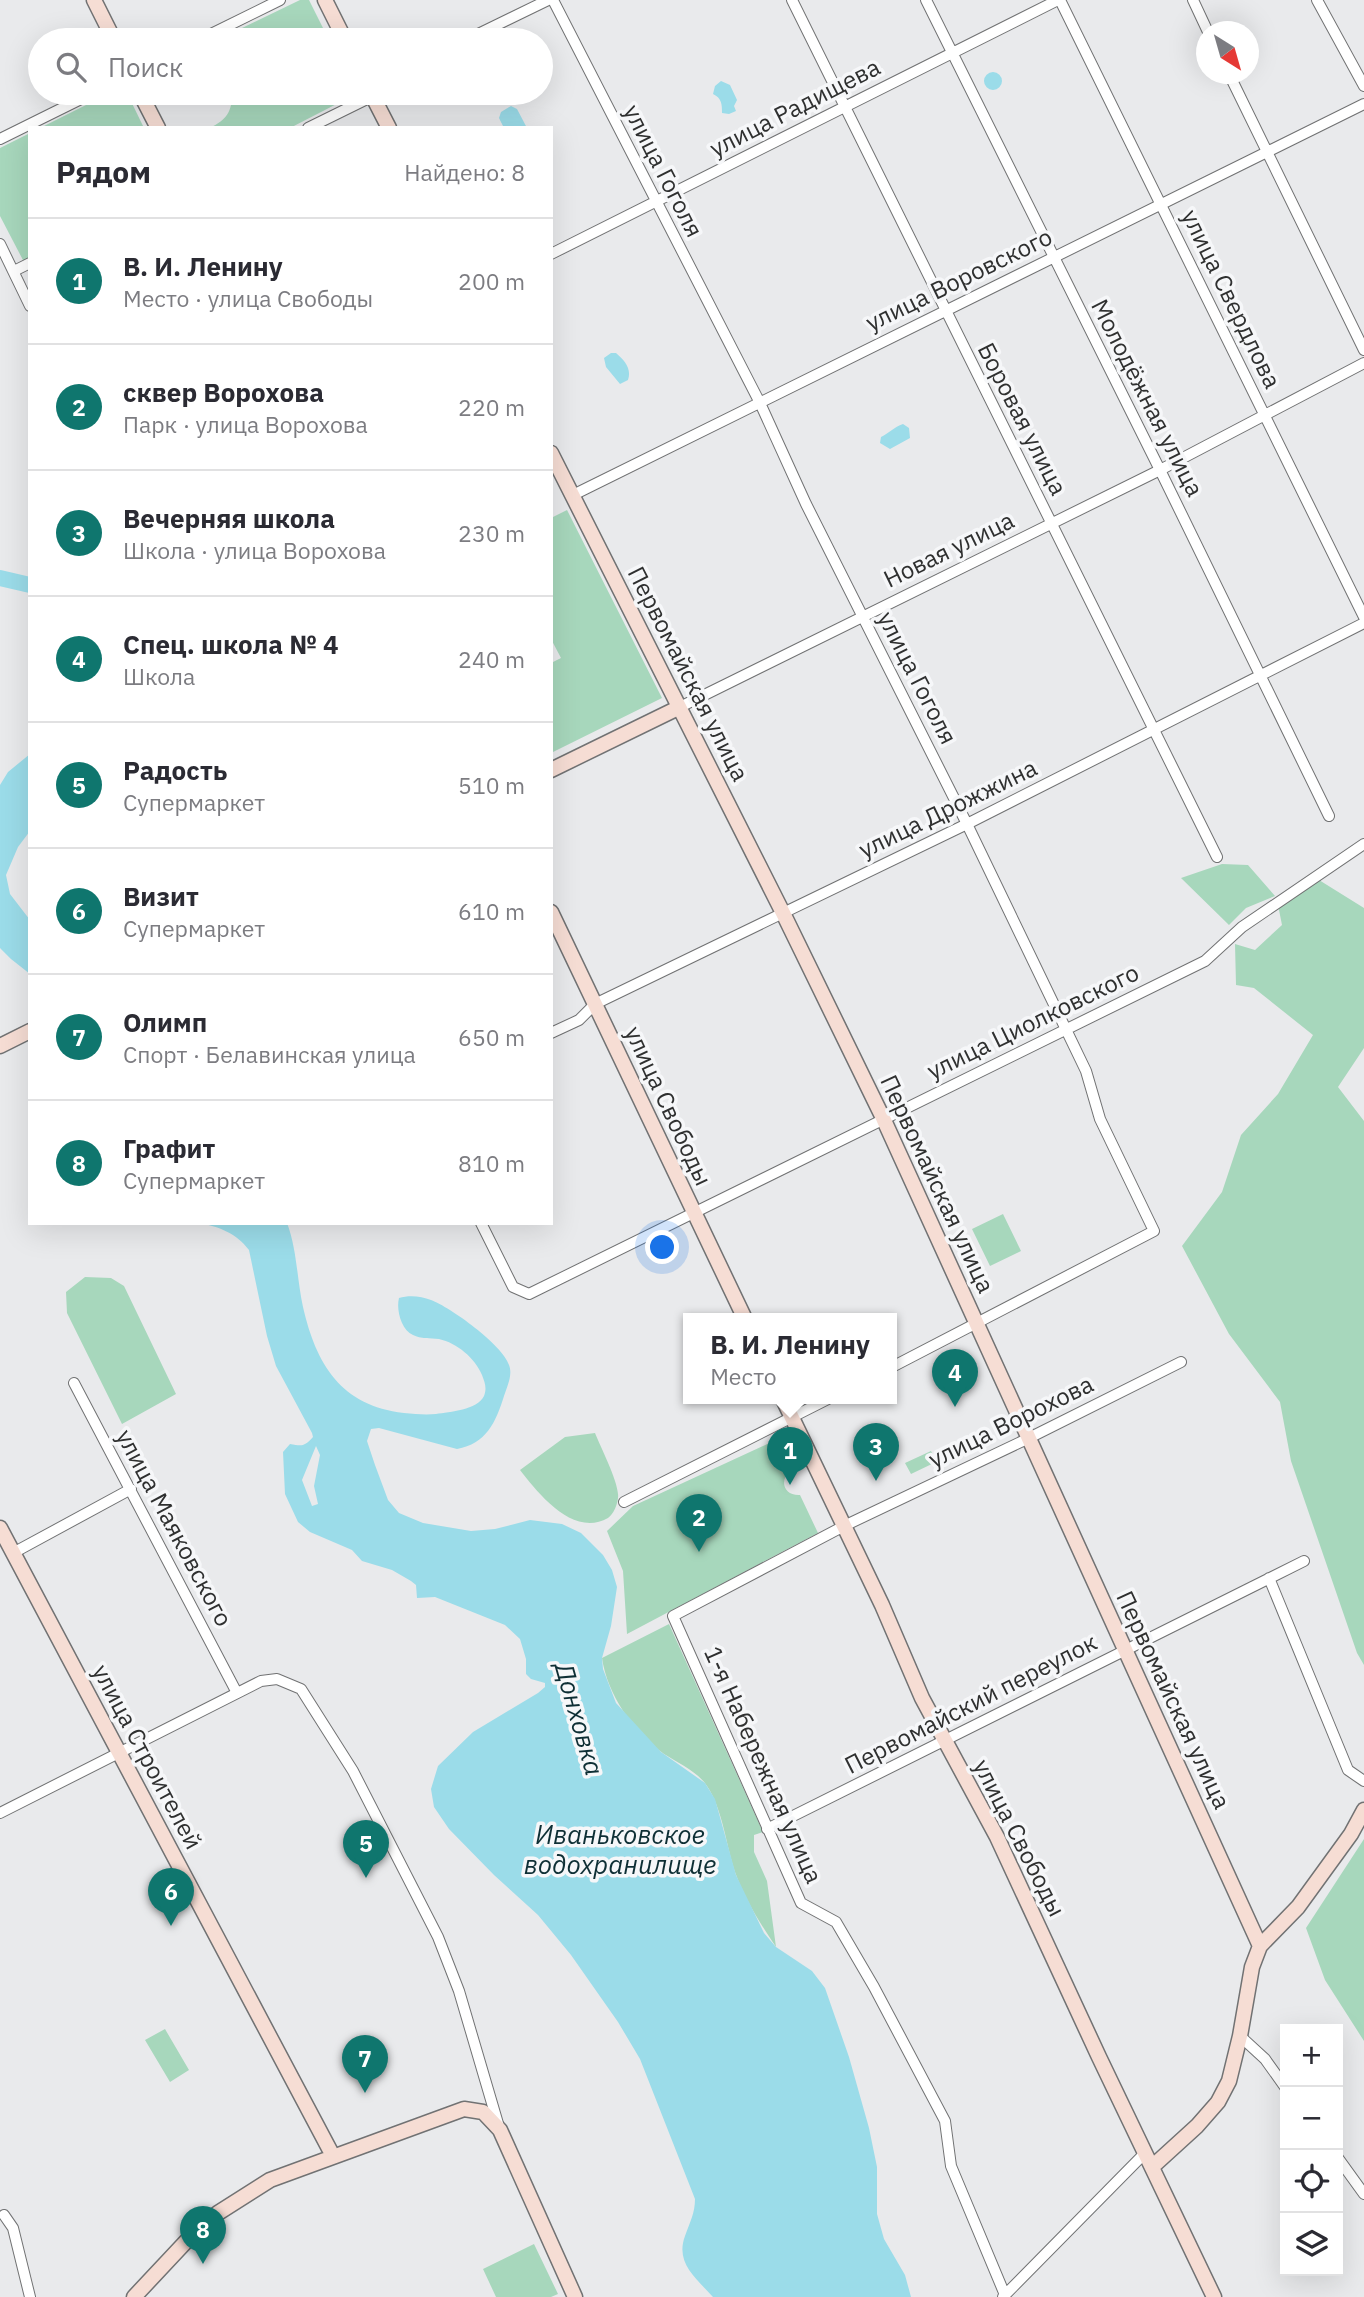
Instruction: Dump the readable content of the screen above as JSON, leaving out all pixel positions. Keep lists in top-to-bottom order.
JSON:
{
  "streets": {
    "street": [
      "улица Радищева",
      "улица Гоголя",
      "улица Воровского",
      "улица Свердлова",
      "Молодёжная улица",
      "Боровая улица",
      "Новая улица",
      "Первомайская улица",
      "улица Дрожжина",
      "улица Циолковского",
      "улица Свободы",
      "улица Ворохова",
      "улица Маяковского",
      "Первомайский переулок",
      "улица Строителей",
      "1-я Набережная улица"
    ]
  },
  "crossings": [
    ["улица Радищева", "улица Гоголя"],
    ["улица Радищева", "улица Свердлова"],
    ["улица Радищева", "Молодёжная улица"],
    ["улица Радищева", "Боровая улица"],
    ["улица Гоголя", "улица Воровского"],
    ["улица Гоголя", "Новая улица"],
    ["улица Гоголя", "Первомайская улица"],
    ["улица Гоголя", "улица Дрожжина"],
    ["улица Гоголя", "улица Циолковского"],
    ["улица Воровского", "улица Свердлова"],
    ["улица Воровского", "Молодёжная улица"],
    ["улица Воровского", "Боровая улица"],
    ["улица Воровского", "Первомайская улица"],
    ["улица Свердлова", "Новая улица"],
    ["Молодёжная улица", "Новая улица"],
    ["Молодёжная улица", "улица Дрожжина"],
    ["Боровая улица", "Новая улица"],
    ["Боровая улица", "улица Дрожжина"],
    ["Новая улица", "Первомайская улица"],
    ["Первомайская улица", "улица Дрожжина"],
    ["Первомайская улица", "улица Циолковского"],
    ["Первомайская улица", "улица Ворохова"],
    ["Первомайская улица", "Первомайский переулок"],
    ["улица Дрожжина", "улица Свободы"],
    ["улица Циолковского", "улица Свободы"],
    ["улица Свободы", "улица Ворохова"],
    ["улица Свободы", "Первомайский переулок"],
    ["улица Ворохова", "1-я Набережная улица"],
    ["Первомайский переулок", "1-я Набережная улица"]
  ],
  "water": ["Донховка", "Иваньковское водохранилище"],
  "north": "bottom right",
  "page": {
    "search": "Поиск",
    "heading": ["Рядом", "Найдено: 8"],
    "list": [
      {
        "mark": "1",
        "name": "В. И. Ленину",
        "note": "Место · улица Свободы",
        "value": "200 m"
      },
      {
        "mark": "2",
        "name": "сквер Ворохова",
        "note": "Парк · улица Ворохова",
        "value": "220 m"
      },
      {
        "mark": "3",
        "name": "Вечерняя школа",
        "note": "Школа · улица Ворохова",
        "value": "230 m"
      },
      {
        "mark": "4",
        "name": "Спец. школа № 4",
        "note": "Школа",
        "value": "240 m"
      },
      {
        "mark": "5",
        "name": "Радость",
        "note": "Супермаркет",
        "value": "510 m"
      },
      {
        "mark": "6",
        "name": "Визит",
        "note": "Супермаркет",
        "value": "610 m"
      },
      {
        "mark": "7",
        "name": "Олимп",
        "note": "Спорт · Белавинская улица",
        "value": "650 m"
      },
      {
        "mark": "8",
        "name": "Графит",
        "note": "Супермаркет",
        "value": "810 m"
      }
    ],
    "popup": ["В. И. Ленину", "Место"],
    "pins": [
      "4",
      "3",
      "1",
      "2",
      "5",
      "6",
      "7",
      "8"
    ],
    "map_buttons": ["+", "−"]
  }
}
